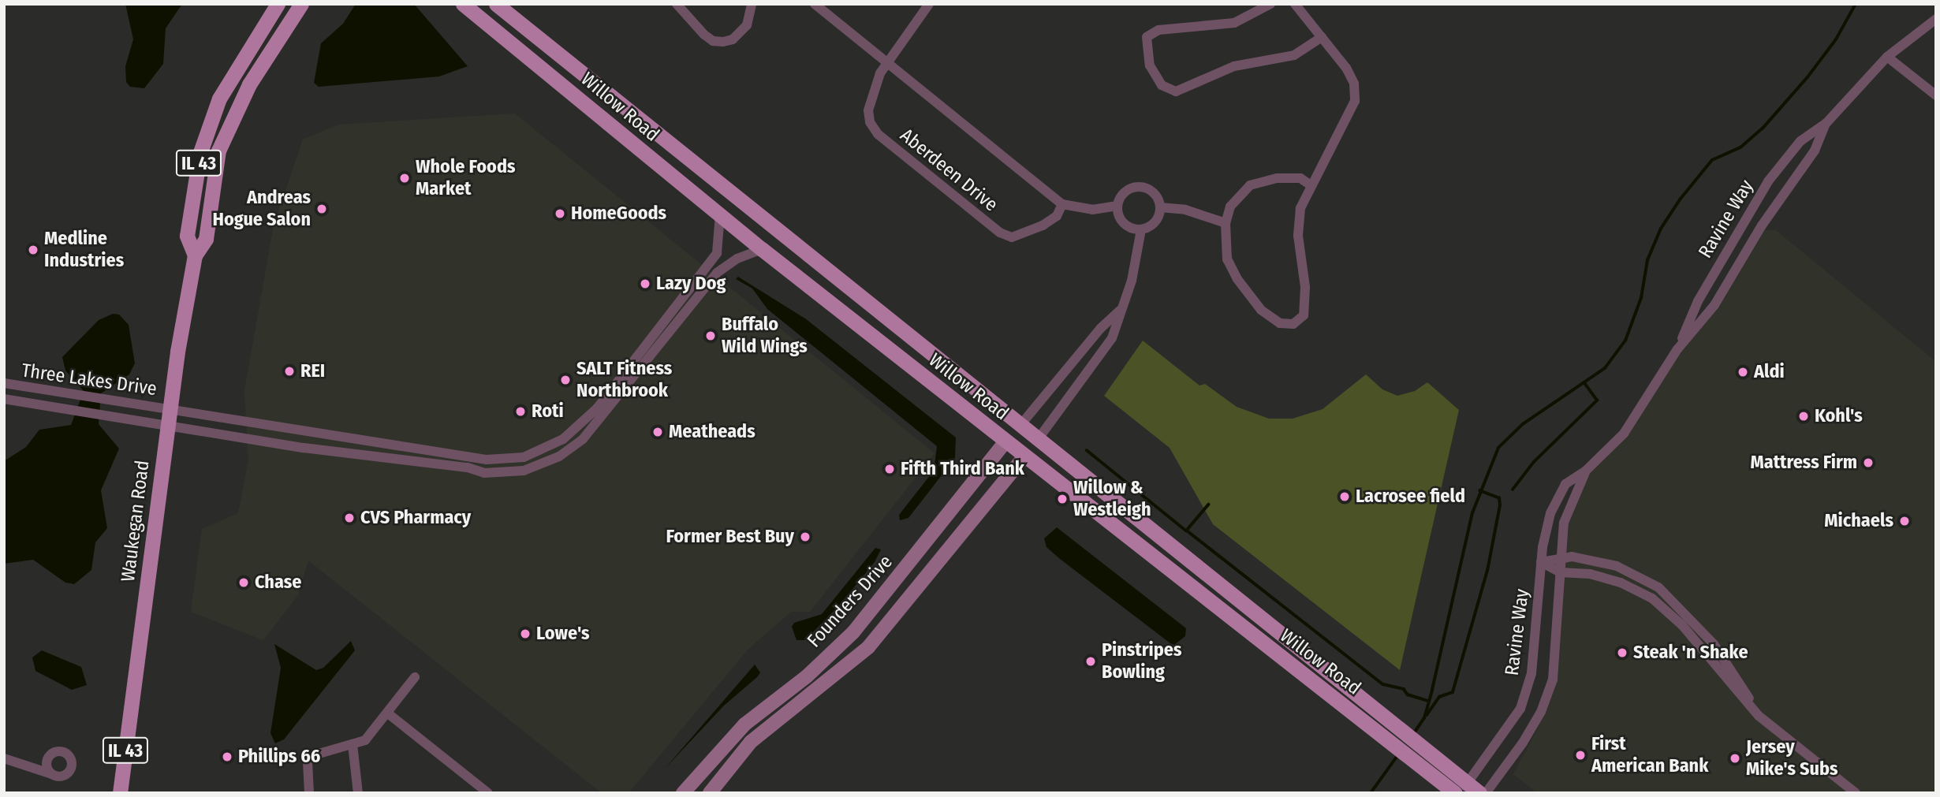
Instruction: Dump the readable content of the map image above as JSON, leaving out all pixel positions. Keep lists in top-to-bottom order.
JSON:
{
  "streets": {
    "main road": [
      "Willow Road",
      "IL 43",
      "Waukegan Road",
      "Founders Drive"
    ],
    "street": ["Aberdeen Drive", "Ravine Way", "Three Lakes Drive"]
  },
  "crossings": [
    ["Willow Road", "Ravine Way"],
    ["Willow Road", "Three Lakes Drive"],
    ["Willow Road", "Founders Drive"],
    ["Three Lakes Drive", "Waukegan Road"]
  ],
  "places": [
    "Whole Foods Market",
    "Andreas Hogue Salon",
    "HomeGoods",
    "Medline Industries",
    "Lazy Dog",
    "Buffalo Wild Wings",
    "REI",
    "Aldi",
    "SALT Fitness Northbrook",
    "Roti",
    "Kohl's",
    "Meatheads",
    "Mattress Firm",
    "Fifth Third Bank",
    "Lacrosee field",
    "Willow & Westleigh",
    "CVS Pharmacy",
    "Michaels",
    "Former Best Buy",
    "Chase",
    "Lowe's",
    "Steak 'n Shake",
    "Pinstripes Bowling",
    "First American Bank",
    "Phillips 66",
    "Jersey Mike's Subs"
  ]
}
